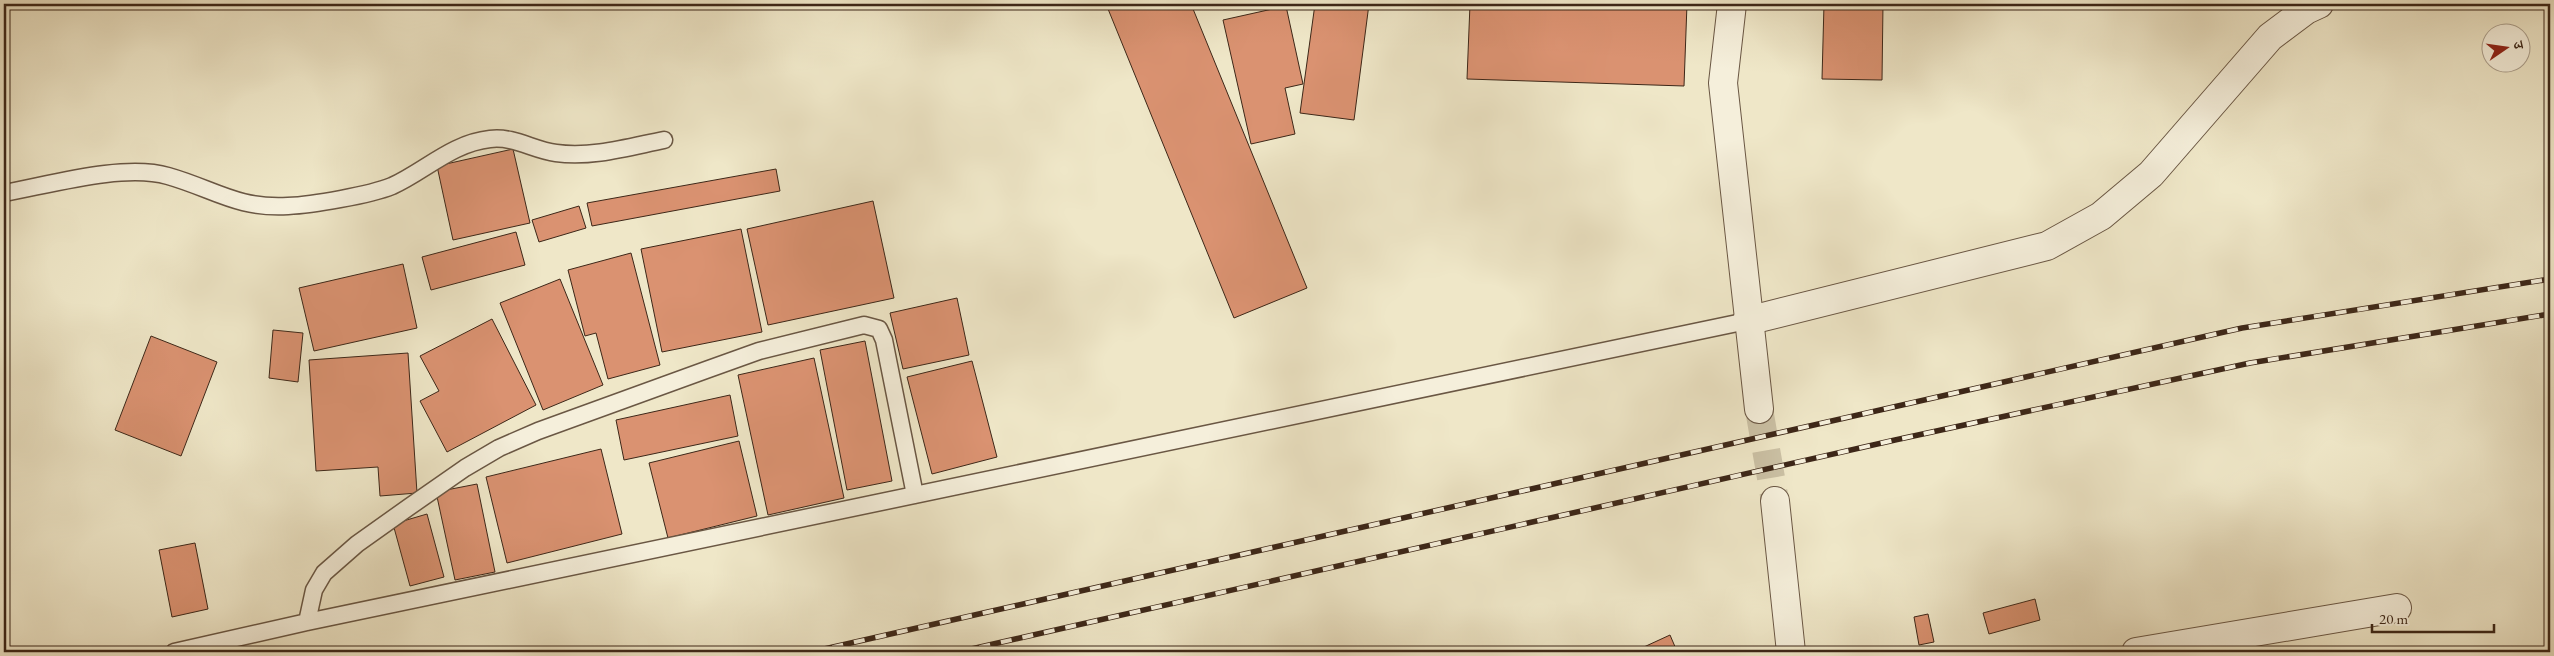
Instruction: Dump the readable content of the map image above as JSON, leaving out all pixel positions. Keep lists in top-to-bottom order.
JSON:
{
  "scale_bar": "20 m",
  "north": "right"
}
